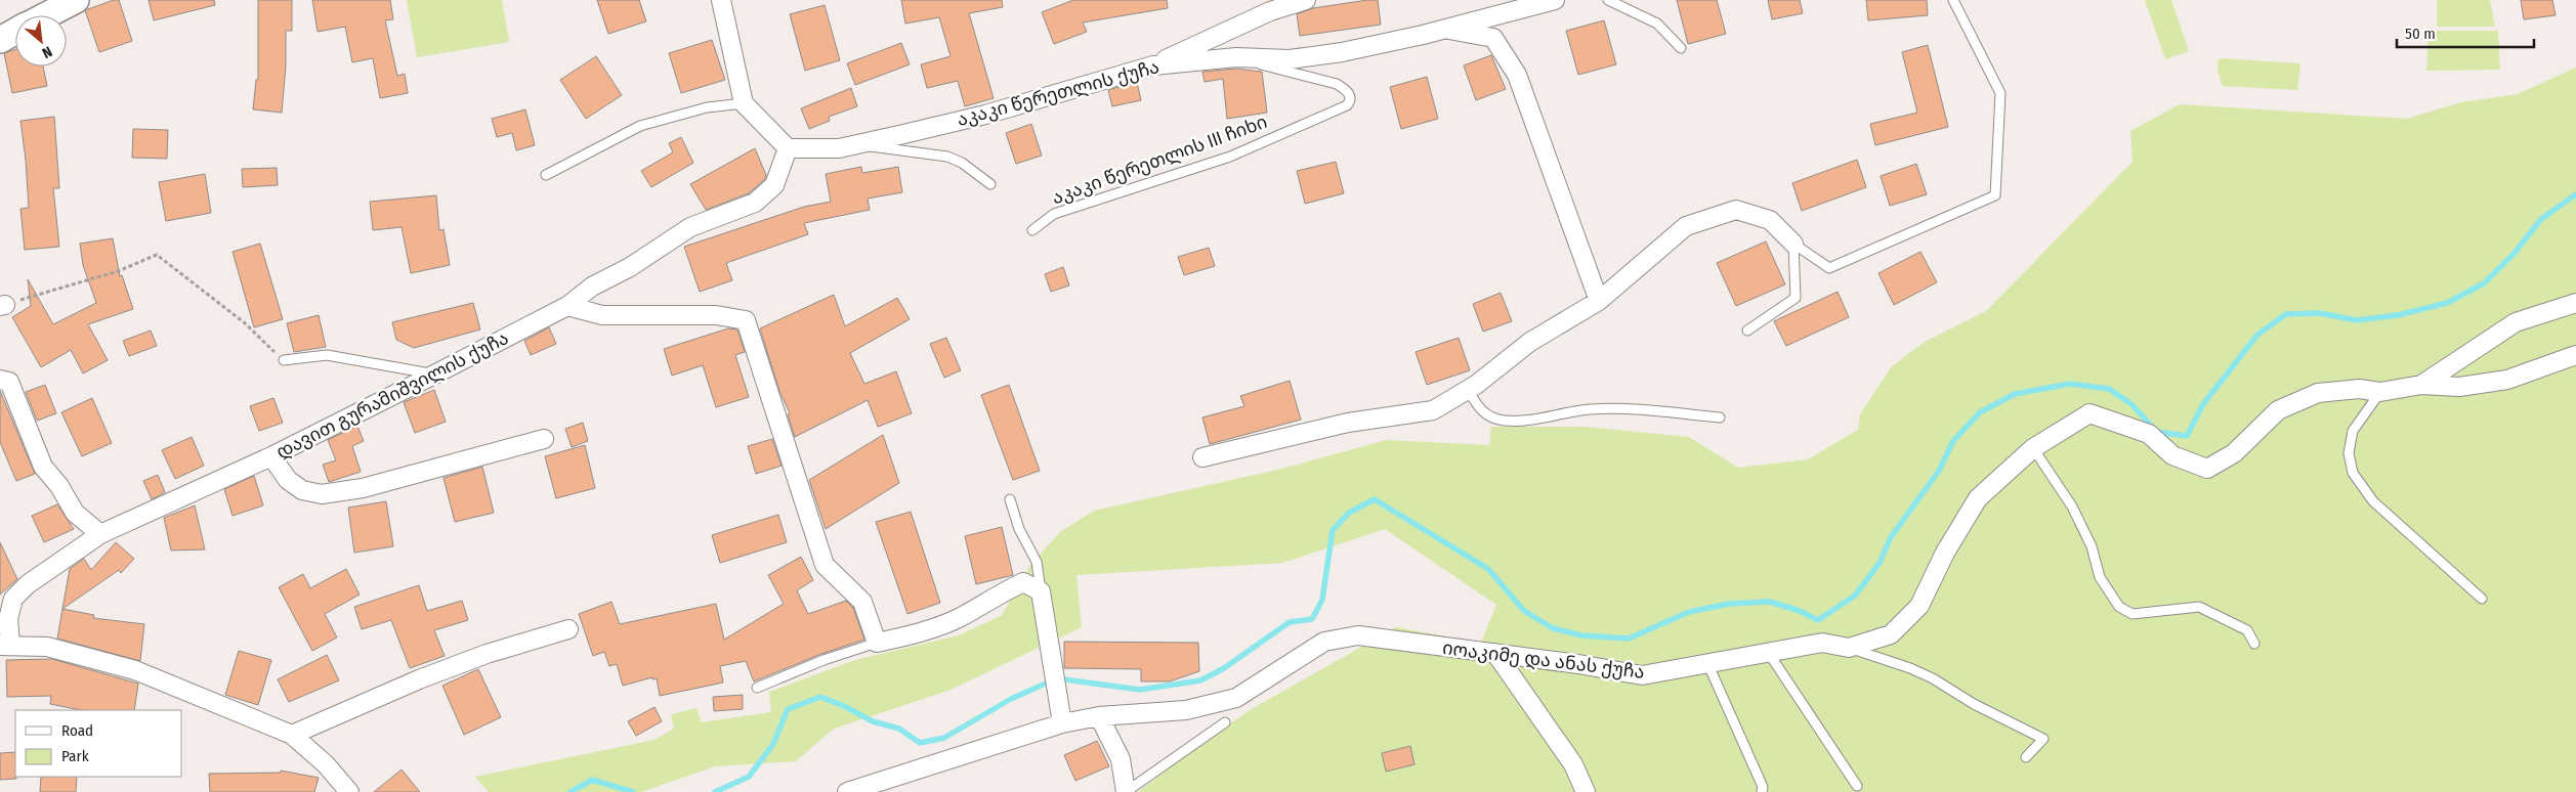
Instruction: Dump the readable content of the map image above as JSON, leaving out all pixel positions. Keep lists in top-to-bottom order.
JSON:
{
  "streets": {
    "street": ["აკაკი წერეთლის ქუჩა", "დავით გურამიშვილის ქუჩა", "იოაკიმე და ანას ქუჩა"],
    "lane": ["აკაკი წერეთლის III ჩიხი"]
  },
  "crossings": [
    ["აკაკი წერეთლის ქუჩა", "აკაკი წერეთლის III ჩიხი"],
    ["აკაკი წერეთლის ქუჩა", "დავით გურამიშვილის ქუჩა"]
  ],
  "legend": ["Road", "Park"],
  "scale_bar": "50 m",
  "north": "bottom right"
}
